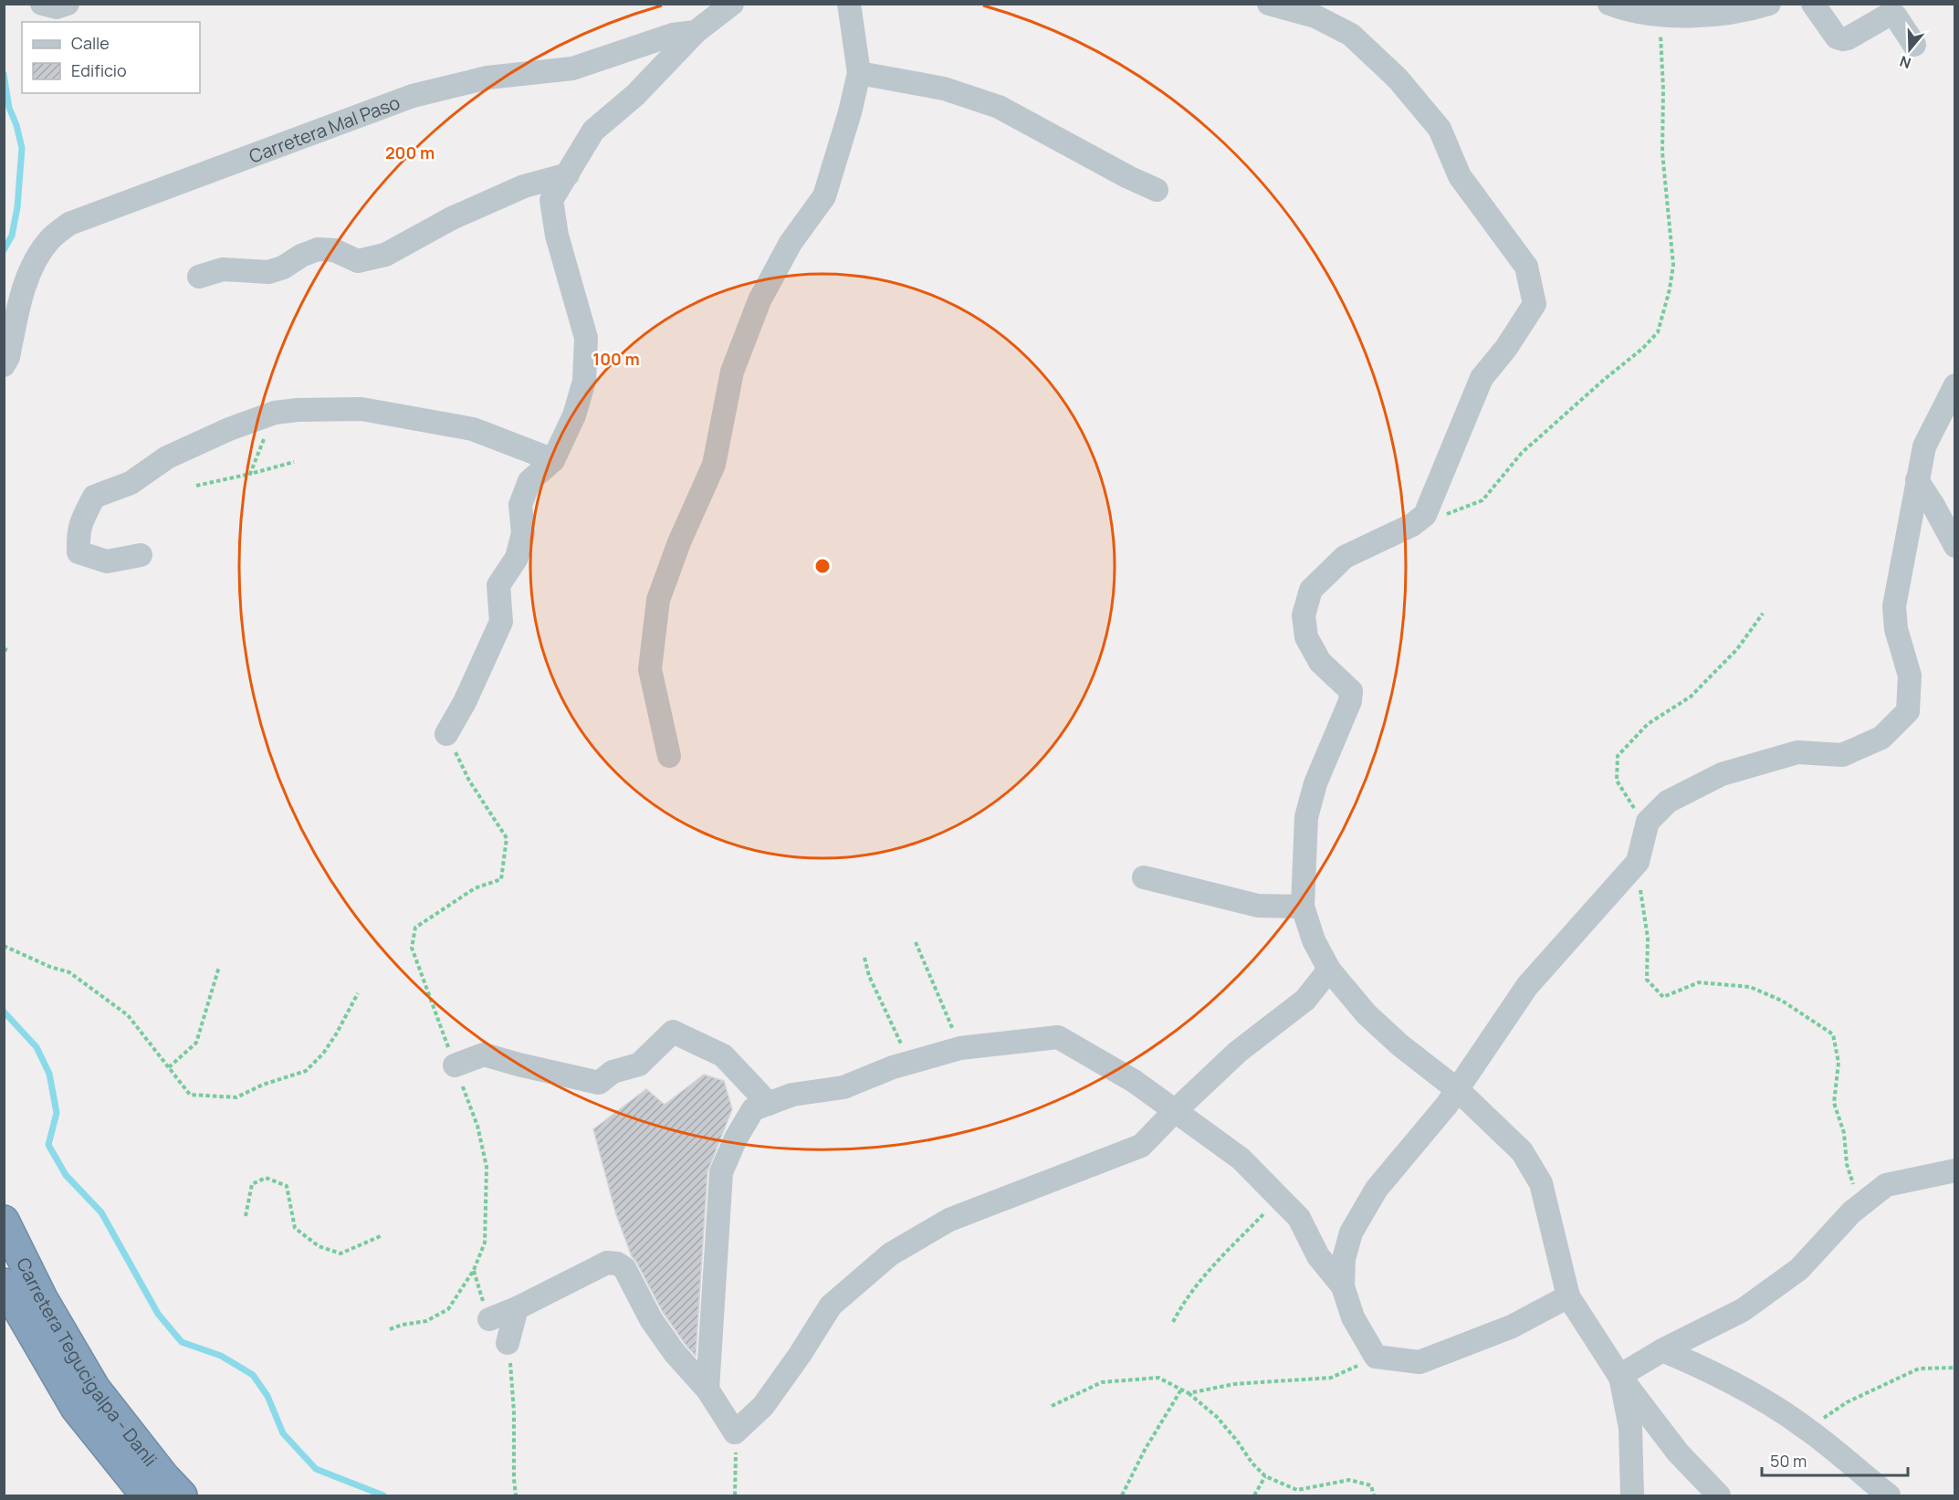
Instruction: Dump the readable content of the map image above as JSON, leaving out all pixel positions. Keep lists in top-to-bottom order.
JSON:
{
  "streets": {
    "highway": ["Carretera Tegucigalpa - Danli"],
    "street": ["Carretera Mal Paso"]
  },
  "legend": ["Calle", "Edificio"],
  "scale_bar": "50 m",
  "north": "bottom",
  "rings": ["200 m", "100 m"]
}
